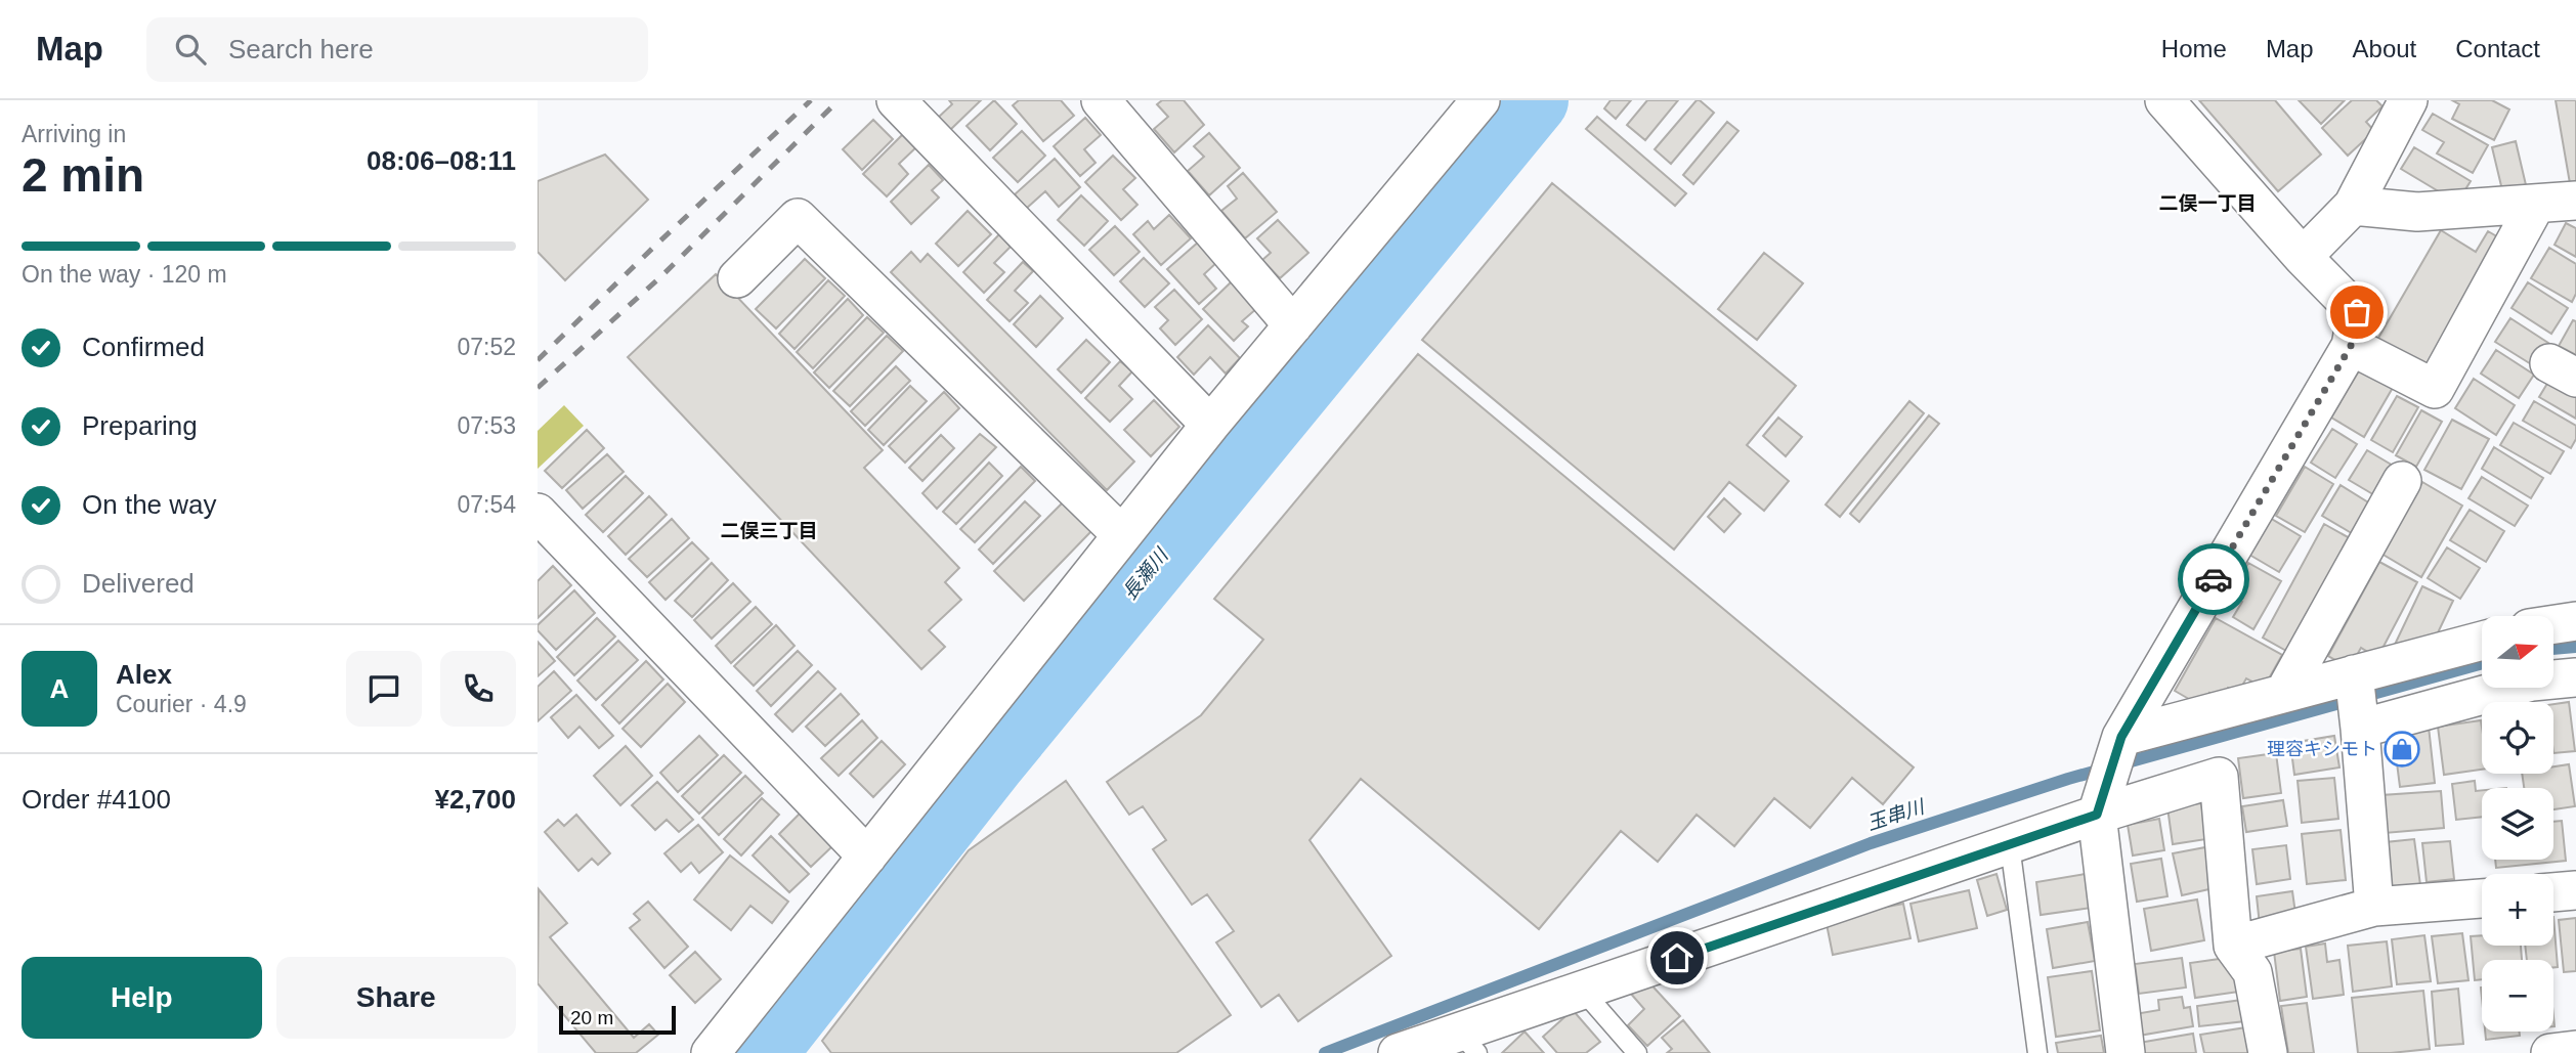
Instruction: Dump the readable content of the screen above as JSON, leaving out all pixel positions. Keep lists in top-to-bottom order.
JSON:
{
  "districts": ["二俣一丁目", "二俣三丁目"],
  "water": ["長瀬川", "玉串川"],
  "places": {
    "shop": ["理容キシモト"]
  },
  "scale_bar": "20 m",
  "north": "right",
  "page": {
    "header": "Map",
    "search": "Search here",
    "nav": [
      "Home",
      "Map",
      "About",
      "Contact"
    ],
    "heading": ["2 min", "Arriving in", "08:06–08:11"],
    "panel": [
      "Alex",
      "Courier · 4.9",
      "Order #4100",
      "¥2,700"
    ],
    "bar": "On the way · 120 m",
    "list": [
      ["Confirmed", "07:52"],
      ["Preparing", "07:53"],
      ["On the way", "07:54"],
      "Delivered"
    ],
    "map_buttons": ["+", "−"],
    "round": "A",
    "buttons": ["Help", "Share"],
    "scale": "20 m"
  }
}
